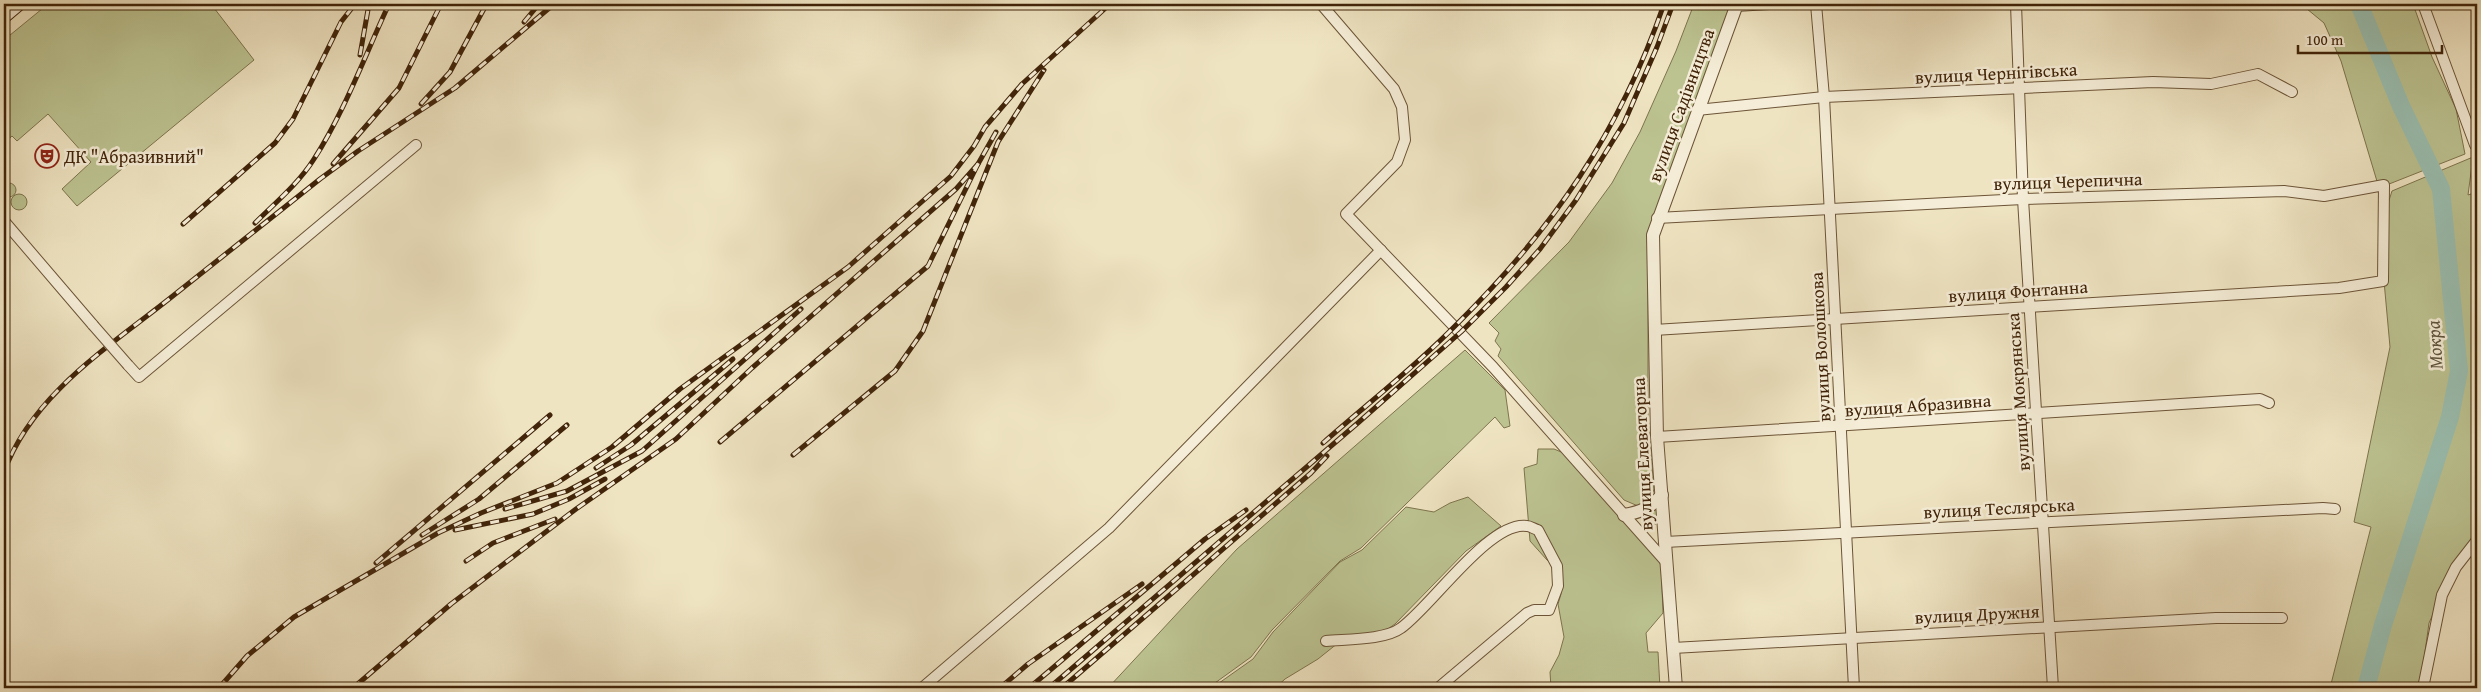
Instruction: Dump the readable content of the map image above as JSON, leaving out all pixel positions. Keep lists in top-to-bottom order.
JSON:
{
  "streets": {
    "street": [
      "вулиця Чернігівська",
      "вулиця Садівництва",
      "вулиця Черепична",
      "вулиця Фонтанна",
      "вулиця Волошкова",
      "вулиця Мокрянська",
      "вулиця Абразивна",
      "вулиця Елеваторна",
      "вулиця Теслярська",
      "вулиця Дружня"
    ]
  },
  "crossings": [
    ["вулиця Чернігівська", "вулиця Садівництва"],
    ["вулиця Чернігівська", "вулиця Волошкова"],
    ["вулиця Чернігівська", "вулиця Мокрянська"],
    ["вулиця Садівництва", "вулиця Черепична"],
    ["вулиця Садівництва", "вулиця Елеваторна"],
    ["вулиця Черепична", "вулиця Фонтанна"],
    ["вулиця Черепична", "вулиця Волошкова"],
    ["вулиця Черепична", "вулиця Мокрянська"],
    ["вулиця Черепична", "вулиця Елеваторна"],
    ["вулиця Фонтанна", "вулиця Волошкова"],
    ["вулиця Фонтанна", "вулиця Мокрянська"],
    ["вулиця Фонтанна", "вулиця Елеваторна"],
    ["вулиця Волошкова", "вулиця Абразивна"],
    ["вулиця Волошкова", "вулиця Теслярська"],
    ["вулиця Волошкова", "вулиця Дружня"],
    ["вулиця Мокрянська", "вулиця Абразивна"],
    ["вулиця Мокрянська", "вулиця Теслярська"],
    ["вулиця Мокрянська", "вулиця Дружня"],
    ["вулиця Абразивна", "вулиця Елеваторна"],
    ["вулиця Елеваторна", "вулиця Теслярська"],
    ["вулиця Елеваторна", "вулиця Дружня"]
  ],
  "water": ["Мокра"],
  "places": {
    "theatre": ["ДК \"Абразивний\""]
  },
  "scale_bar": "100 m"
}
